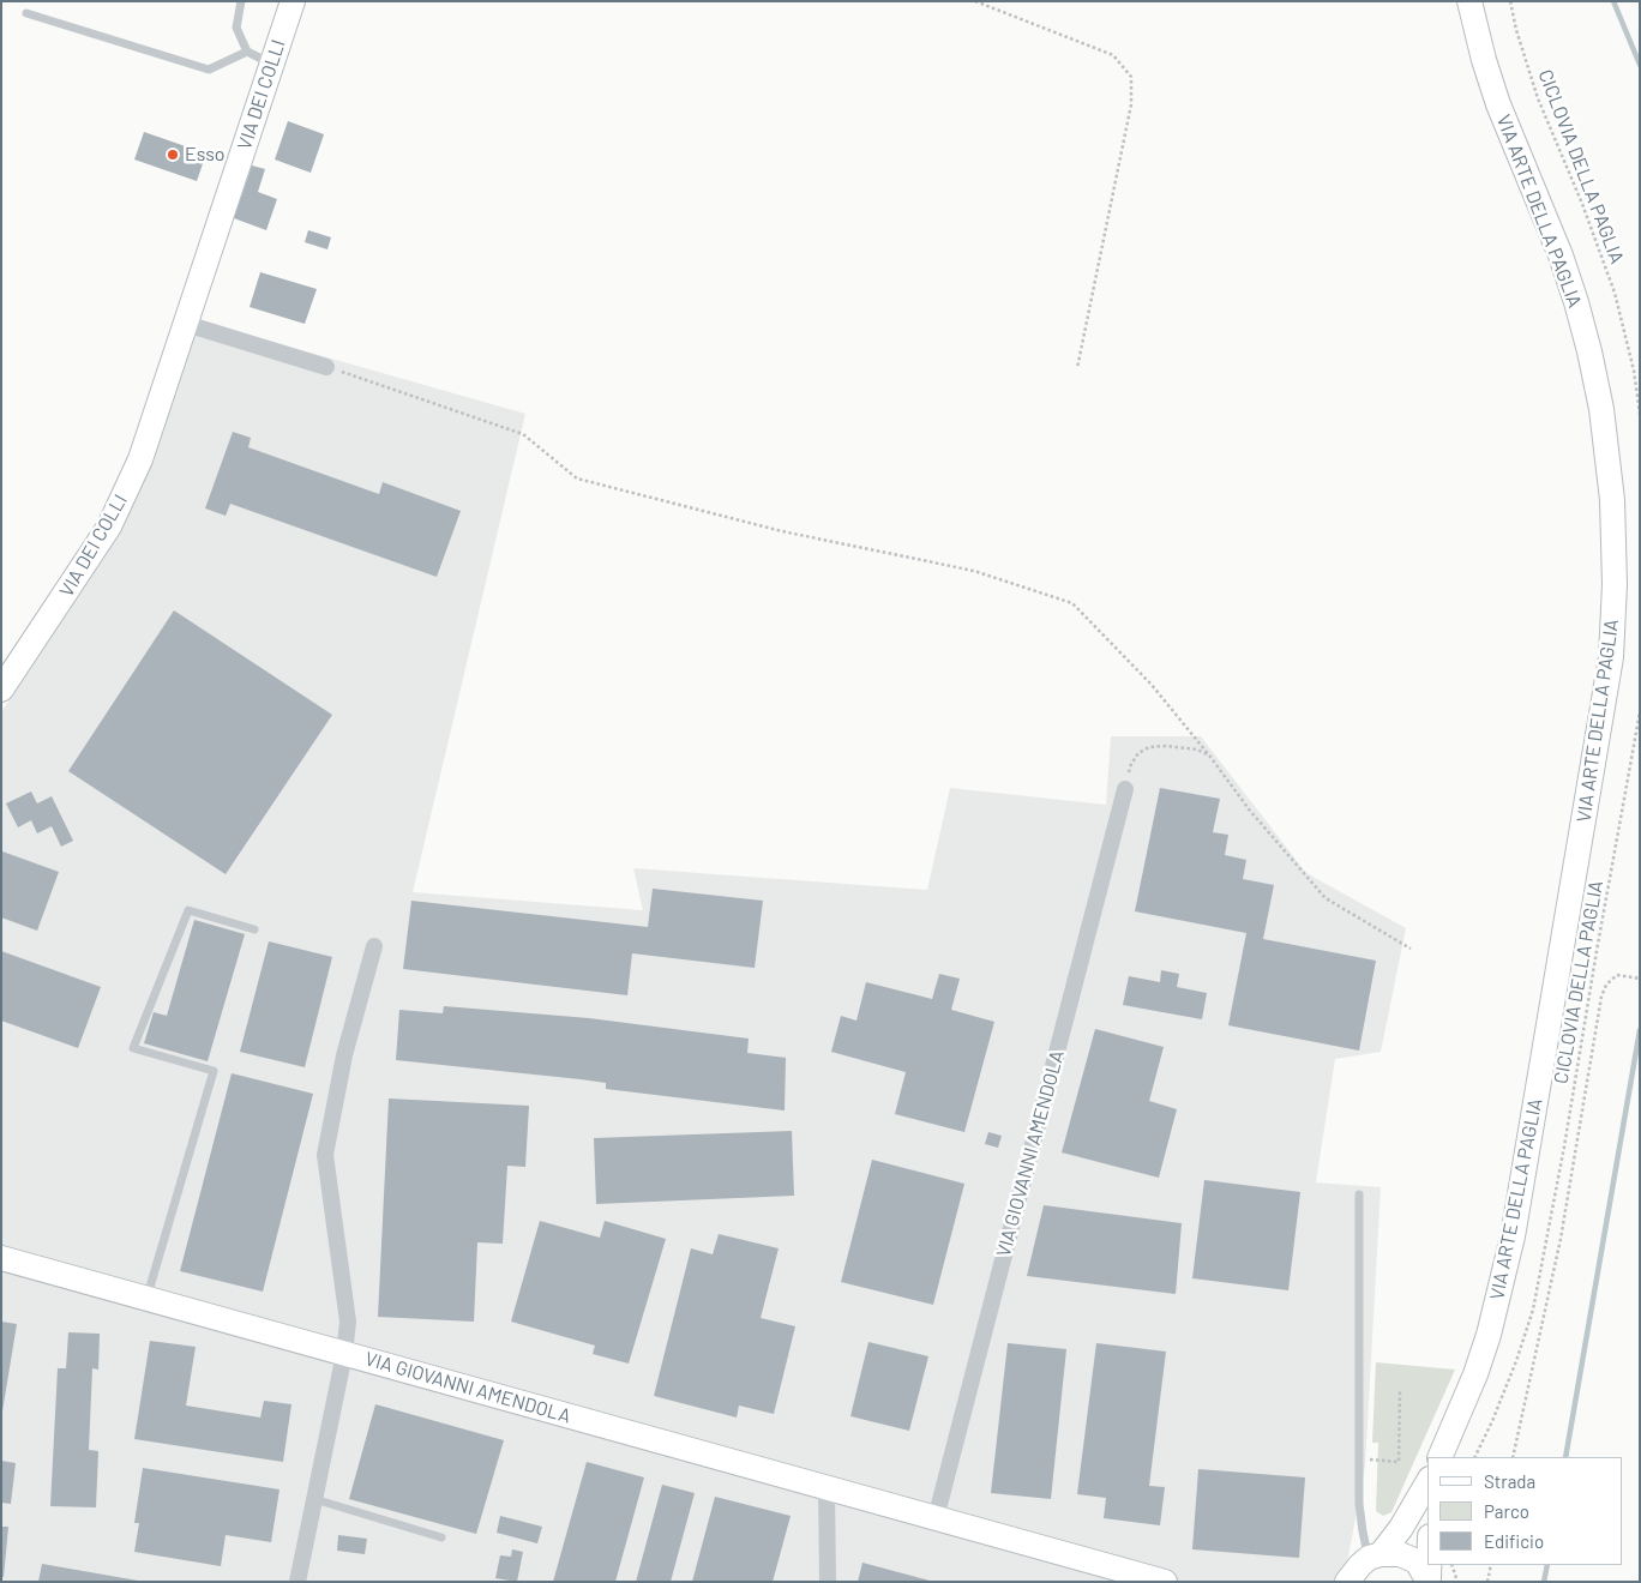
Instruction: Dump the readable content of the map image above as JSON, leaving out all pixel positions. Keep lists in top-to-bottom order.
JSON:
{
  "streets": {
    "street": ["VIA DEI COLLI", "VIA ARTE DELLA PAGLIA", "VIA GIOVANNI AMENDOLA"],
    "path": ["CICLOVIA DELLA PAGLIA"]
  },
  "places": ["Esso"],
  "legend": ["Strada", "Parco", "Edificio"]
}
